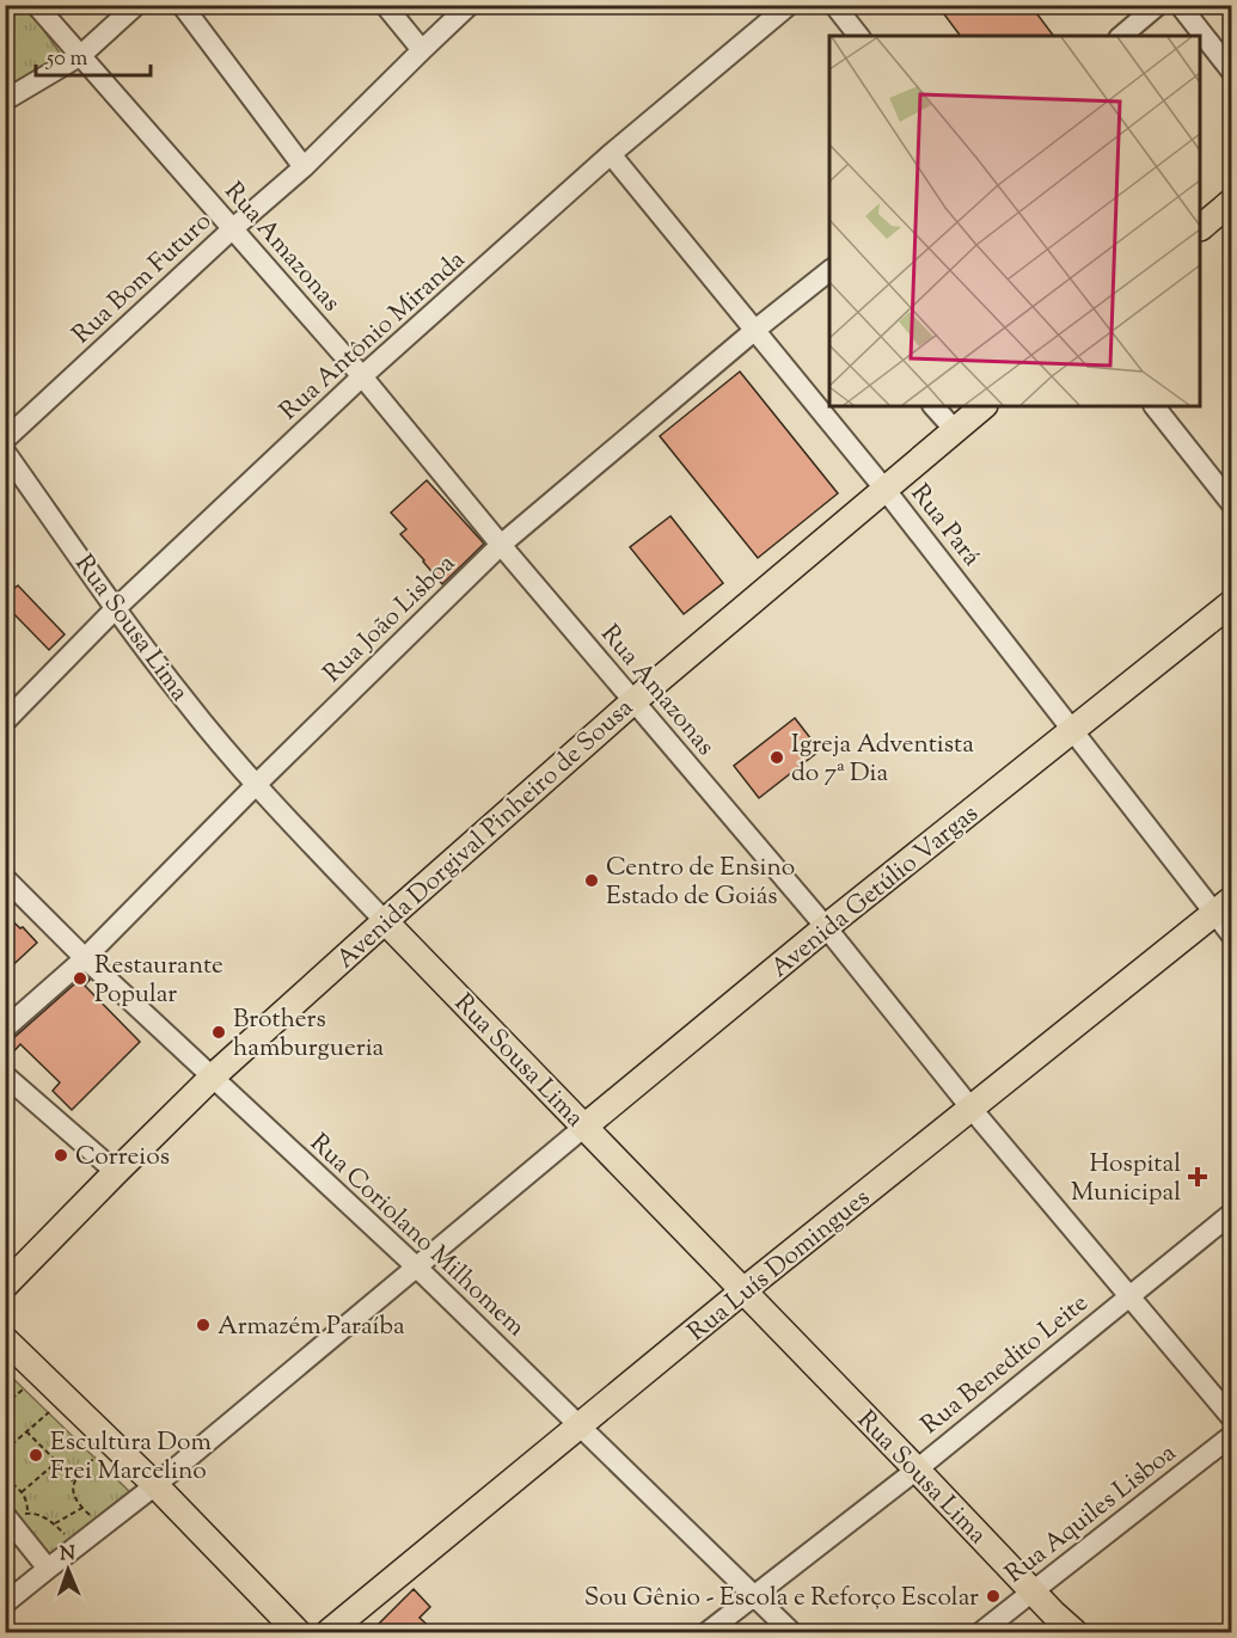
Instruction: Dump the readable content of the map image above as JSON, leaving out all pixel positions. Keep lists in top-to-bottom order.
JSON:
{
  "streets": {
    "main road": [
      "Rua Sousa Lima",
      "Avenida Dorgival Pinheiro de Sousa",
      "Avenida Getúlio Vargas",
      "Rua Luís Domingues"
    ],
    "street": [
      "Rua Amazonas",
      "Rua Bom Futuro",
      "Rua Antônio Miranda",
      "Rua Pará",
      "Rua João Lisboa",
      "Rua Coriolano Milhomem",
      "Rua Benedito Leite",
      "Rua Aquiles Lisboa"
    ]
  },
  "crossings": [
    ["Rua Amazonas", "Rua Bom Futuro"],
    ["Rua Amazonas", "Rua Antônio Miranda"],
    ["Rua Amazonas", "Rua João Lisboa"],
    ["Rua Amazonas", "Avenida Dorgival Pinheiro de Sousa"],
    ["Rua Amazonas", "Avenida Getúlio Vargas"],
    ["Rua Amazonas", "Rua Luís Domingues"],
    ["Rua Amazonas", "Rua Benedito Leite"],
    ["Rua Antônio Miranda", "Rua Pará"],
    ["Rua Antônio Miranda", "Rua Sousa Lima"],
    ["Rua Pará", "Rua João Lisboa"],
    ["Rua Pará", "Avenida Dorgival Pinheiro de Sousa"],
    ["Rua Pará", "Avenida Getúlio Vargas"],
    ["Rua Pará", "Rua Luís Domingues"],
    ["Rua João Lisboa", "Rua Sousa Lima"],
    ["Rua João Lisboa", "Rua Coriolano Milhomem"],
    ["Rua Sousa Lima", "Avenida Dorgival Pinheiro de Sousa"],
    ["Rua Sousa Lima", "Avenida Getúlio Vargas"],
    ["Rua Sousa Lima", "Rua Luís Domingues"],
    ["Rua Sousa Lima", "Rua Benedito Leite"],
    ["Rua Sousa Lima", "Rua Aquiles Lisboa"],
    ["Avenida Dorgival Pinheiro de Sousa", "Rua Coriolano Milhomem"],
    ["Rua Coriolano Milhomem", "Rua Luís Domingues"],
    ["Rua Coriolano Milhomem", "Rua Benedito Leite"]
  ],
  "places": {
    "other": [
      "Igreja Adventista do 7ª Dia",
      "Centro de Ensino Estado de Goiás",
      "Restaurante Popular",
      "Brothers hamburgueria",
      "Correios",
      "Armazém Paraíba",
      "Escultura Dom Frei Marcelino",
      "Sou Gênio - Escola e Reforço Escolar"
    ],
    "health": ["Hospital Municipal"]
  },
  "scale_bar": "50 m",
  "north": "top"
}
